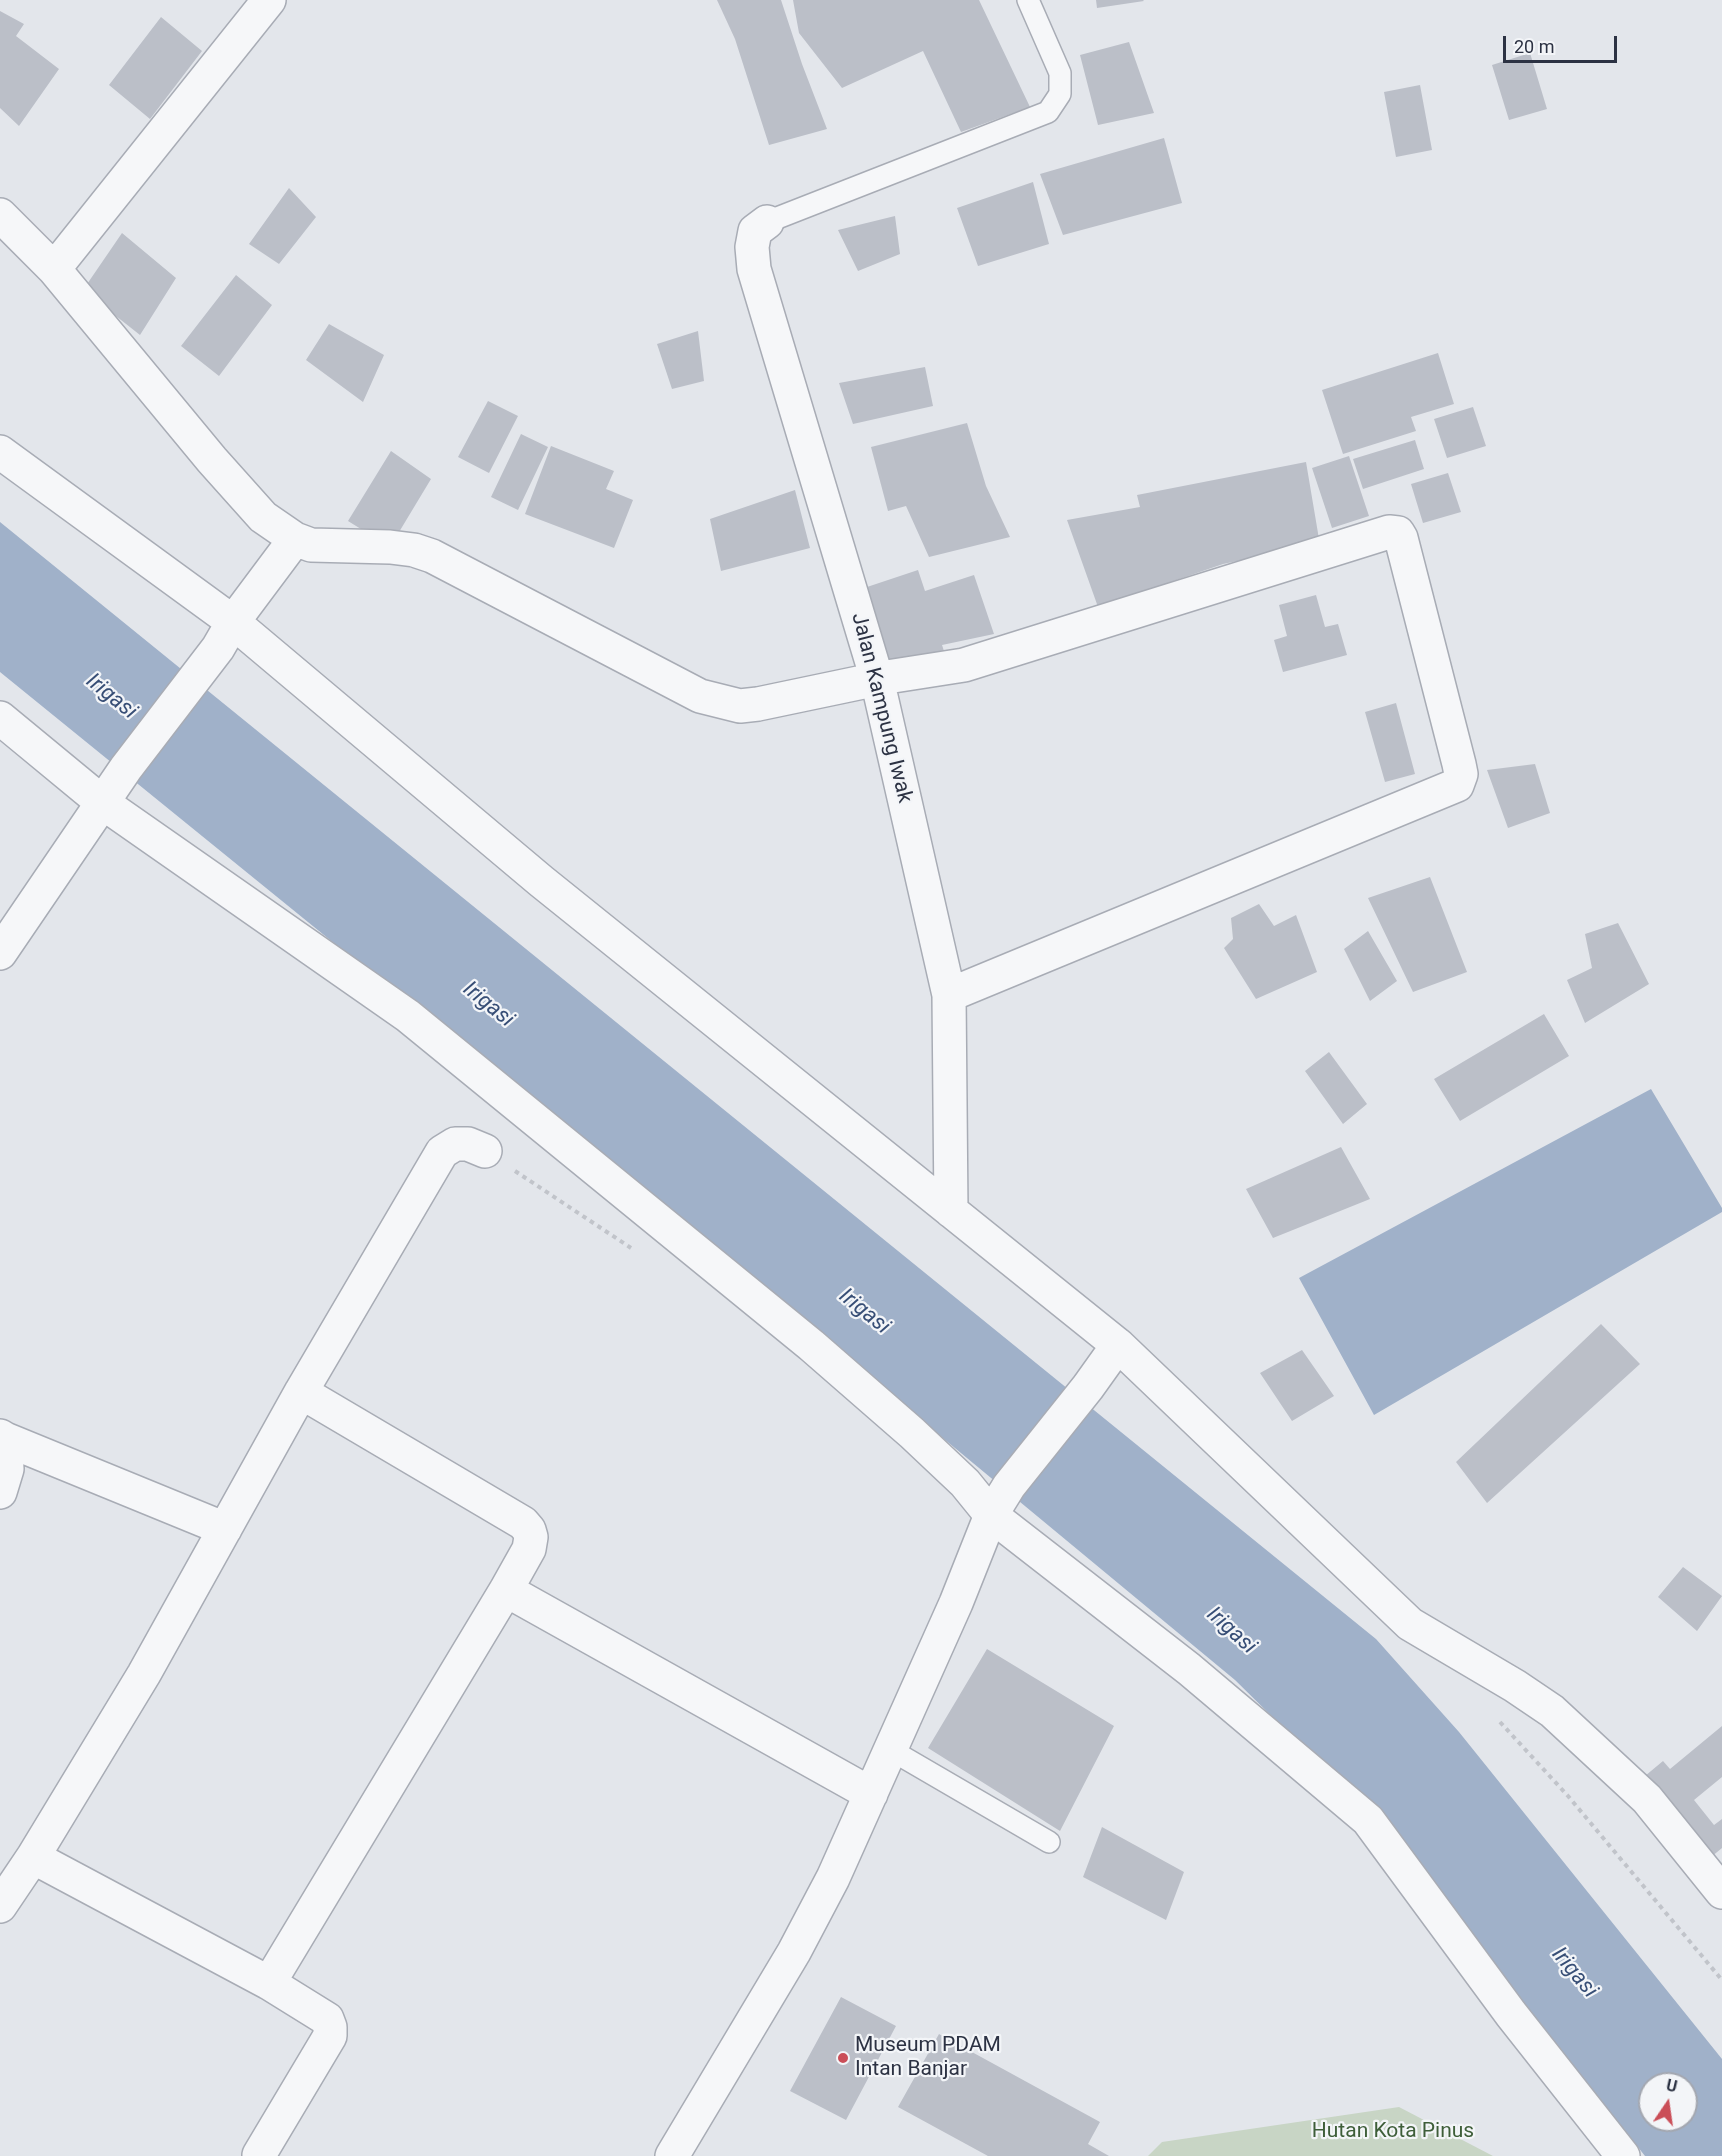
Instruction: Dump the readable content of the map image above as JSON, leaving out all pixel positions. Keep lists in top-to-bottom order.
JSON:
{
  "streets": {
    "street": ["Jalan Kampung Iwak"]
  },
  "water": ["Irigasi"],
  "parks": ["Hutan Kota Pinus"],
  "places": ["Museum PDAM Intan Banjar"],
  "scale_bar": "20 m",
  "north": "top"
}
